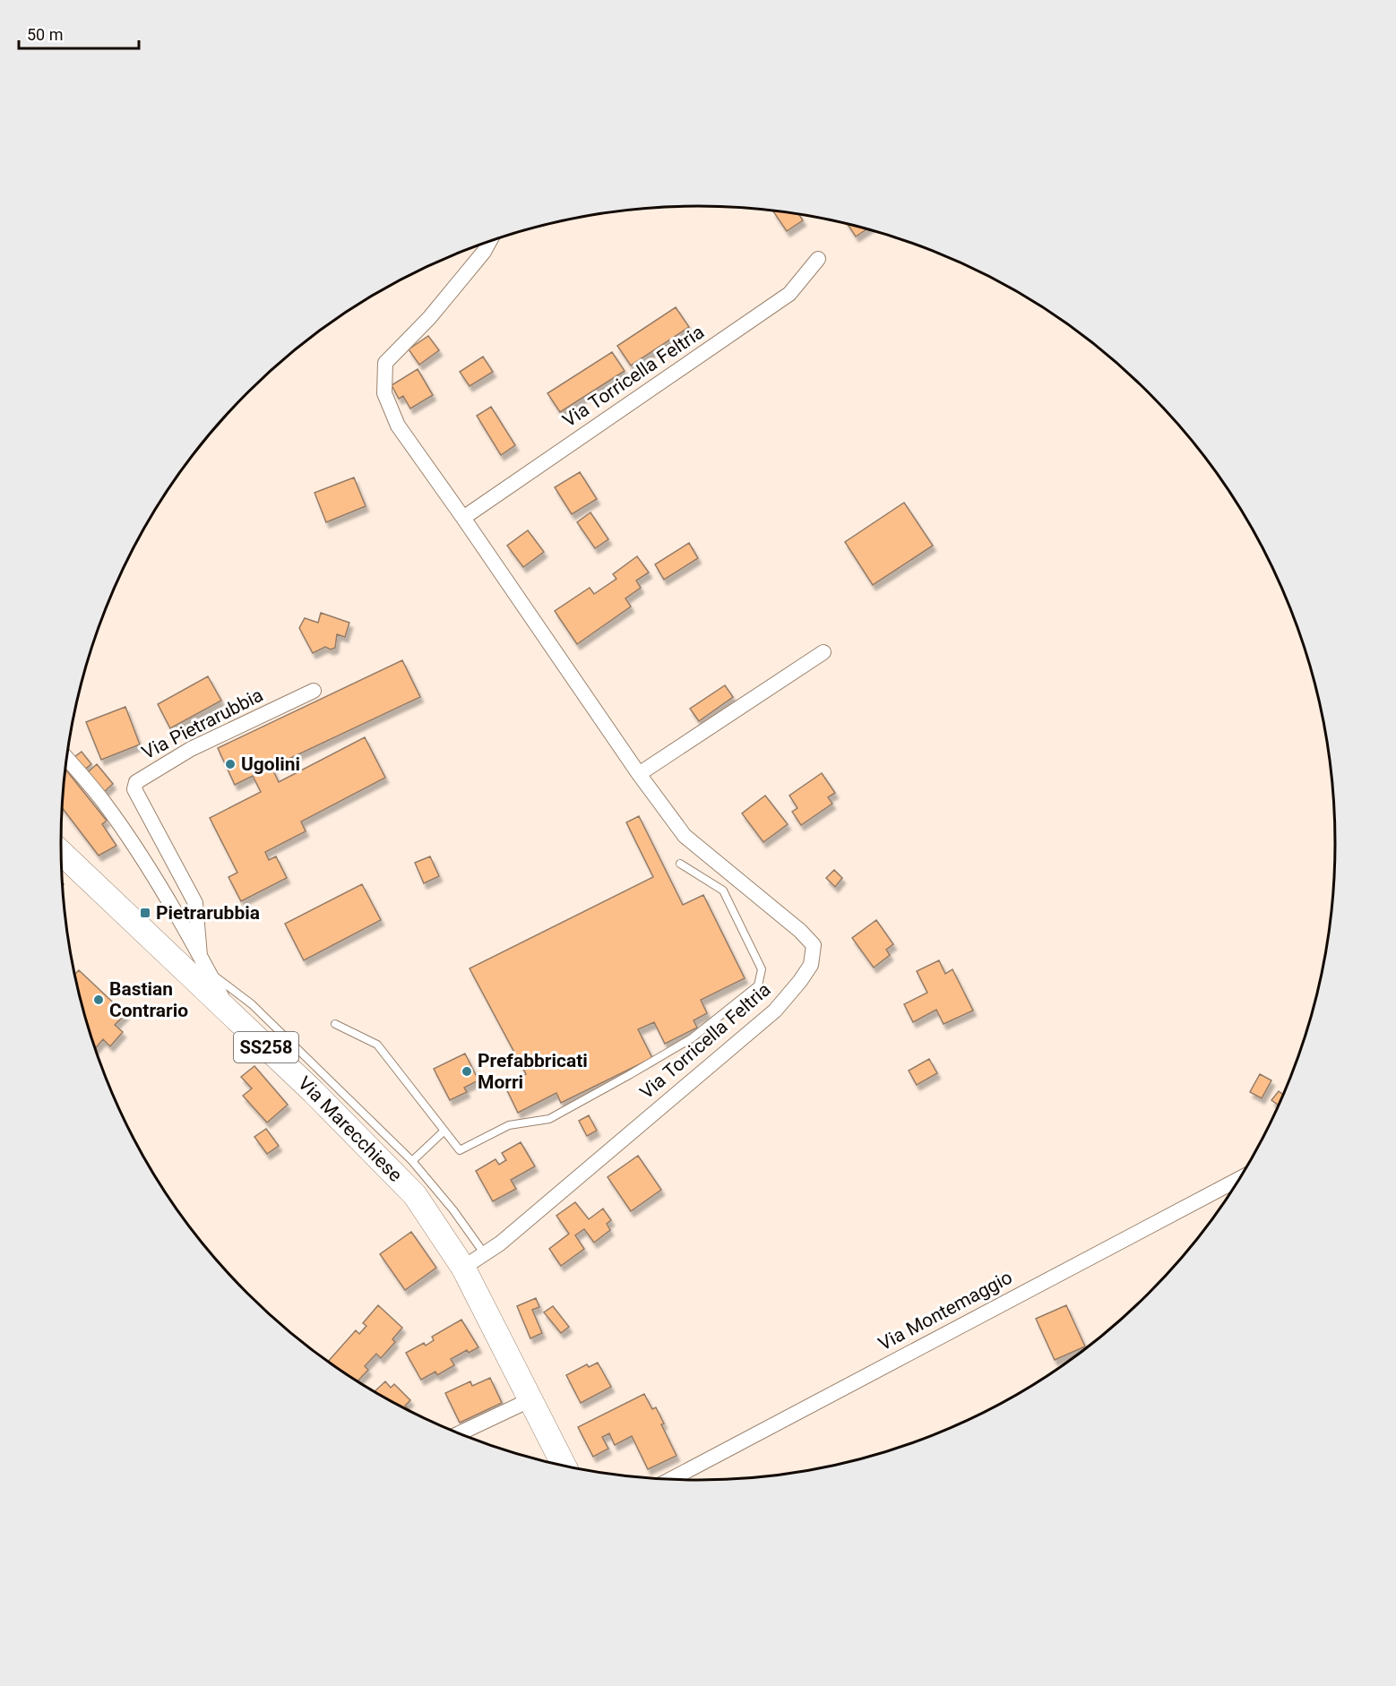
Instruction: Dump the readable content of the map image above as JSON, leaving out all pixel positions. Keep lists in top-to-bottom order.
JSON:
{
  "streets": {
    "main road": ["SS258", "Via Marecchiese"],
    "street": ["Via Torricella Feltria", "Via Pietrarubbia", "Via Montemaggio"]
  },
  "crossings": [
    ["Via Torricella Feltria", "Via Marecchiese"],
    ["Via Pietrarubbia", "Via Marecchiese"]
  ],
  "places": {
    "other": ["Ugolini", "Bastian Contrario", "Prefabbricati Morri"],
    "transit": ["Pietrarubbia"]
  },
  "scale_bar": "50 m"
}
